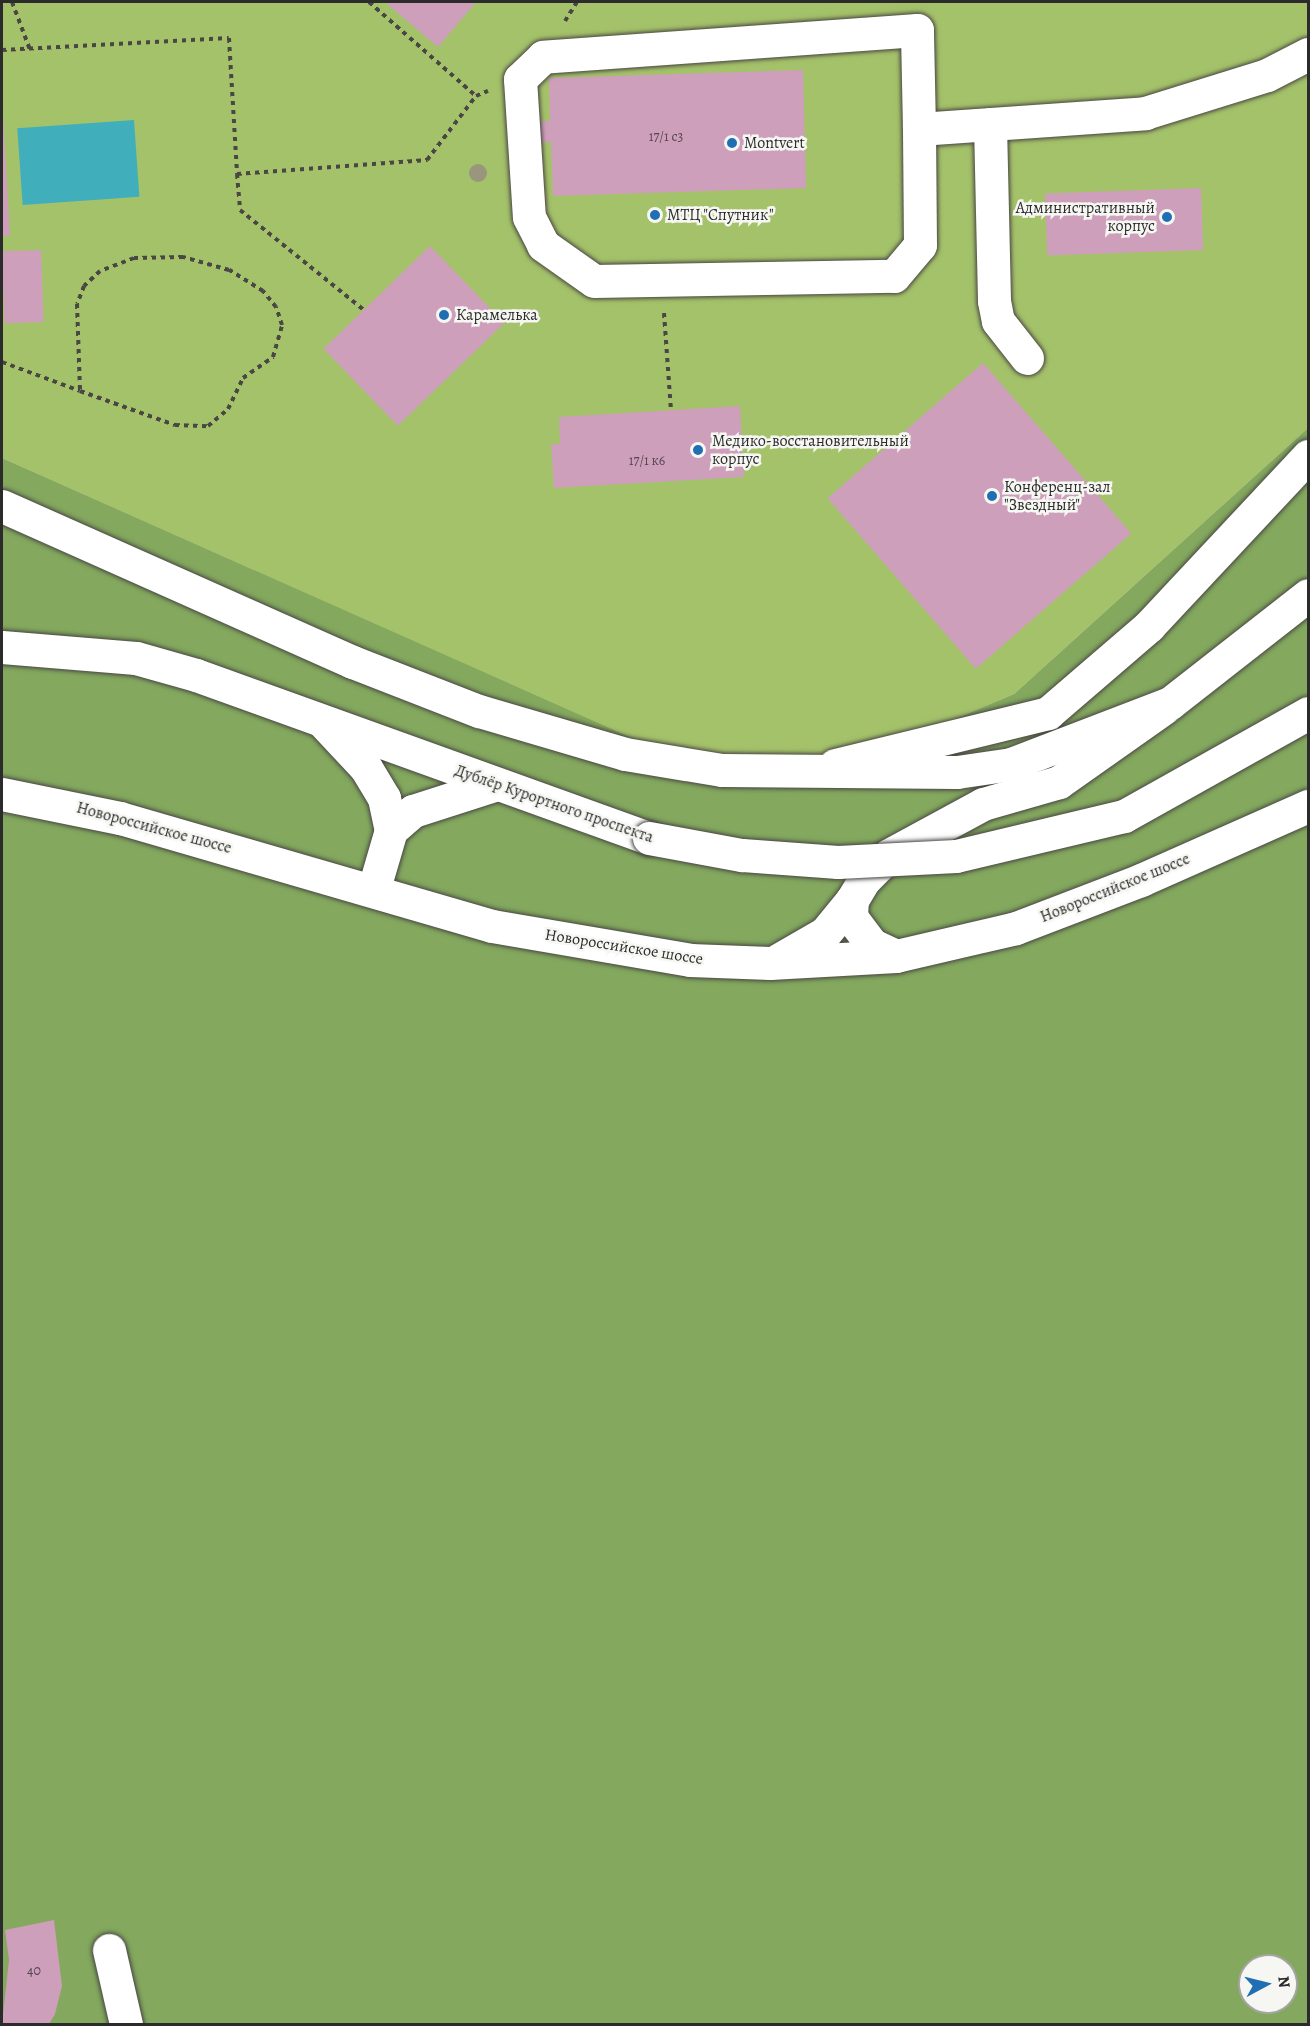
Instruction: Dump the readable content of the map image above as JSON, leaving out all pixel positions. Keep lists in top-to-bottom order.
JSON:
{
  "streets": {
    "main road": ["Дублёр Курортного проспекта", "Новороссийское шоссе"]
  },
  "places": [
    "Montvert",
    "МТЦ \"Спутник\"",
    "Административный корпус",
    "Карамелька",
    "Медико-восстановительный корпус",
    "Конференц-зал \"Звездный\""
  ],
  "house_numbers": ["17/1 с3", "17/1 к6", "40"],
  "north": "right"
}
